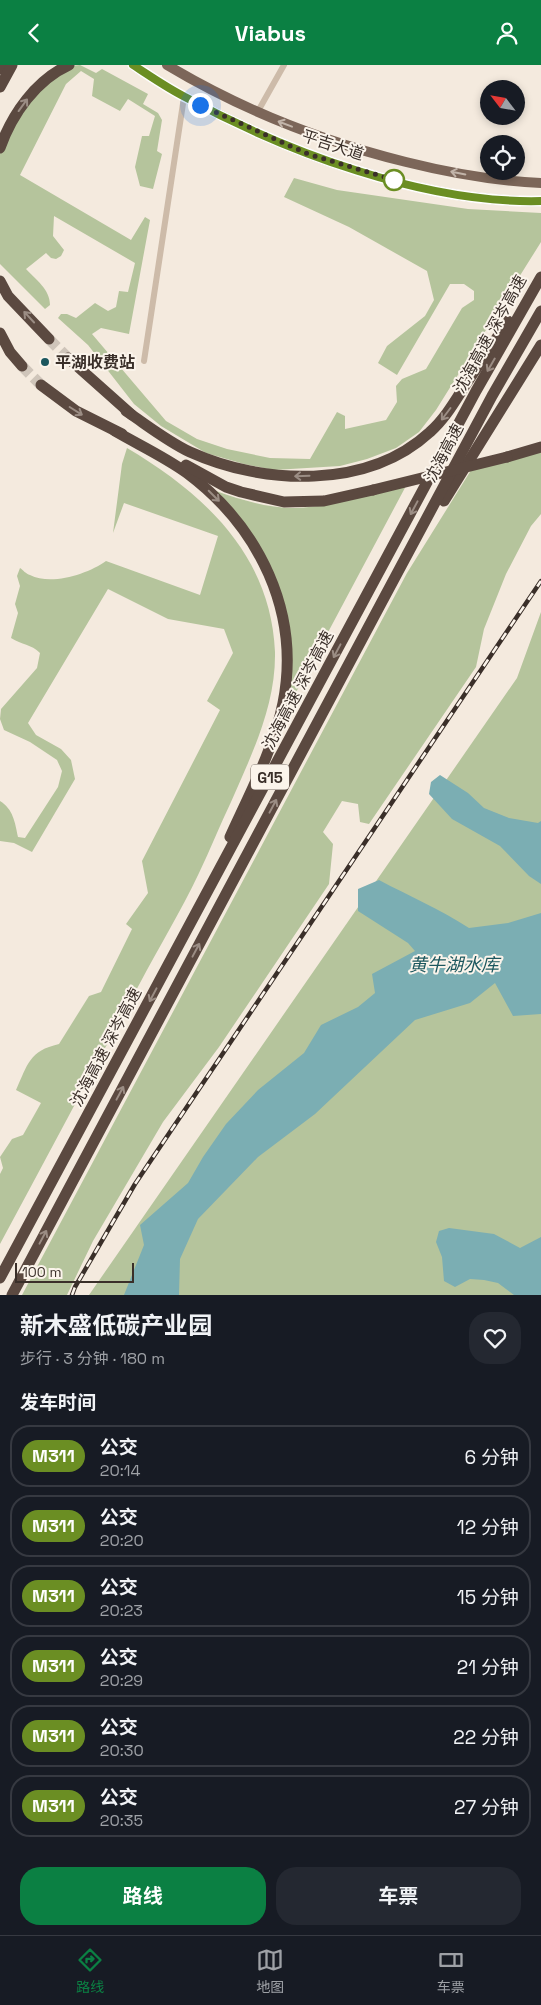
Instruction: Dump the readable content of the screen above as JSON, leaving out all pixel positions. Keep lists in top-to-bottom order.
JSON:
{
  "streets": {
    "highway": ["沈海高速 深岑高速", "沈海高速", "G15"],
    "main road": ["平吉大道"]
  },
  "crossings": [
    ["沈海高速 深岑高速", "沈海高速"]
  ],
  "water": ["黄牛湖水库"],
  "places": ["平湖收费站"],
  "lines": ["bus line M311"],
  "scale_bar": "100 m",
  "north": "top left",
  "page": {
    "header": "Viabus",
    "scale": "100 m",
    "heading": [
      ["新木盛低碳产业园", "步行 · 3 分钟 · 180 m"],
      "发车时间"
    ],
    "list": [
      {
        "mark": "M311",
        "name": "公交",
        "note": "20:14",
        "value": "6 分钟"
      },
      {
        "mark": "M311",
        "name": "公交",
        "note": "20:20",
        "value": "12 分钟"
      },
      {
        "mark": "M311",
        "name": "公交",
        "note": "20:23",
        "value": "15 分钟"
      },
      {
        "mark": "M311",
        "name": "公交",
        "note": "20:29",
        "value": "21 分钟"
      },
      {
        "mark": "M311",
        "name": "公交",
        "note": "20:30",
        "value": "22 分钟"
      },
      {
        "mark": "M311",
        "name": "公交",
        "note": "20:35",
        "value": "27 分钟"
      }
    ],
    "buttons": ["路线", "车票"],
    "tabs": ["路线", "地图", "车票"]
  }
}
